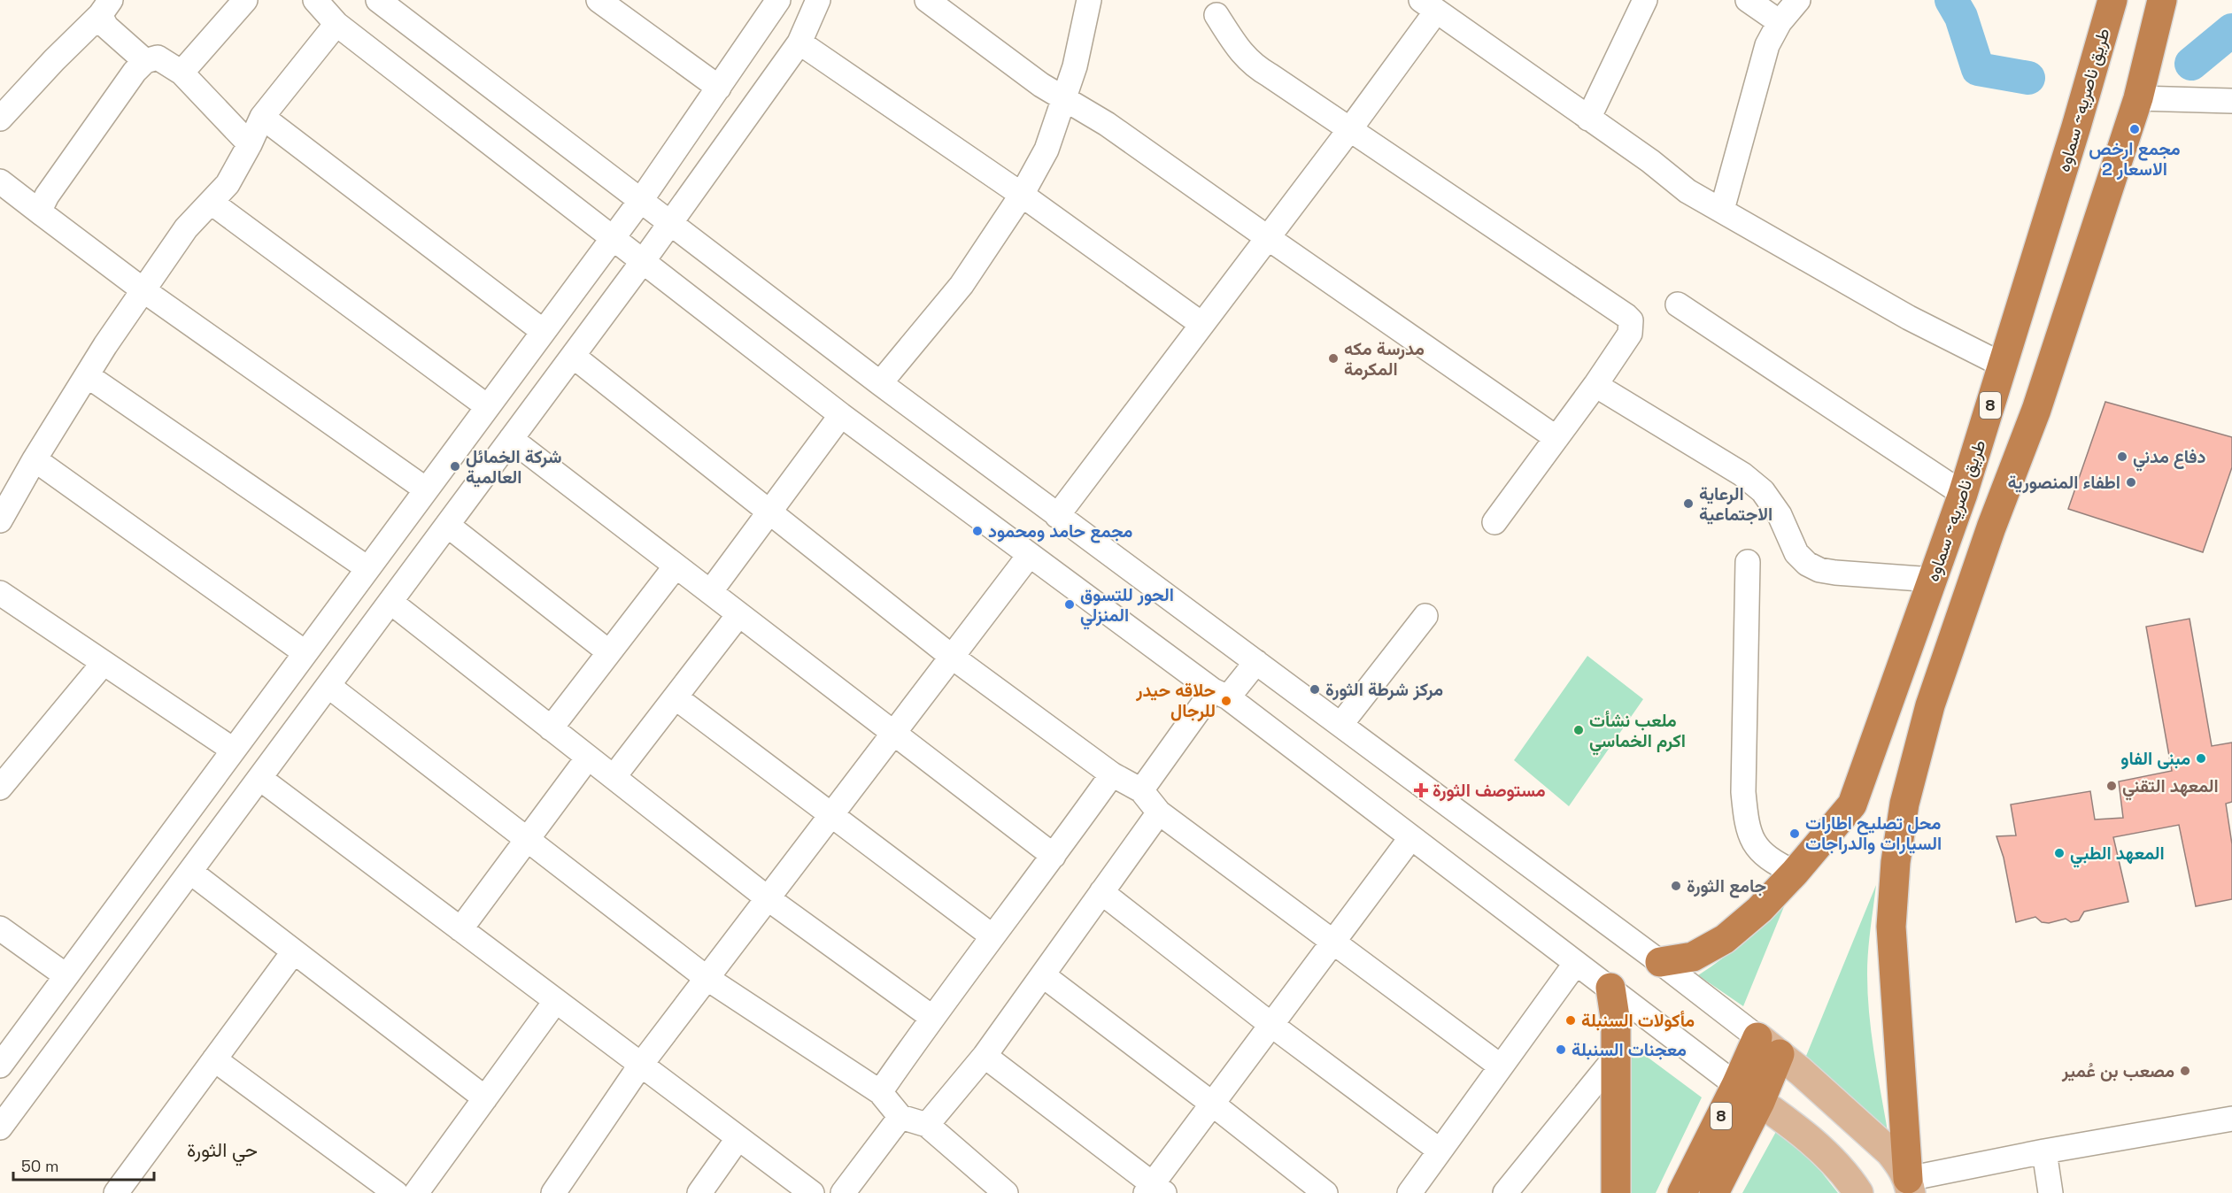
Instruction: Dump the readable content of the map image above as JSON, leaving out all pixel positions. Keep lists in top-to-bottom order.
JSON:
{
  "streets": {
    "highway": ["طريق ناصريه~ سماوه", "8"]
  },
  "districts": ["حي الثورة"],
  "places": {
    "other": [
      "مجمع ارخص الاسعار 2",
      "مدرسة مكه المكرمة",
      "دفاع مدني",
      "شركة الخمائل العالمية",
      "اطفاء المنصورية",
      "الرعاية الاجتماعية",
      "مجمع حامد ومحمود",
      "الحور للتسوق المنزلي",
      "مركز شرطة الثورة",
      "حلاقه حيدر للرجال",
      "ملعب نشأت اكرم الخماسي",
      "مبنى الفاو",
      "المعهد التقني",
      "محل تصليح اطارات السيارات والدراجات",
      "المعهد الطبي",
      "جامع الثورة",
      "مأكولات السنبلة",
      "معجنات السنبلة",
      "مصعب بن عُمير"
    ],
    "health": ["مستوصف الثورة"]
  },
  "scale_bar": "50 m"
}
